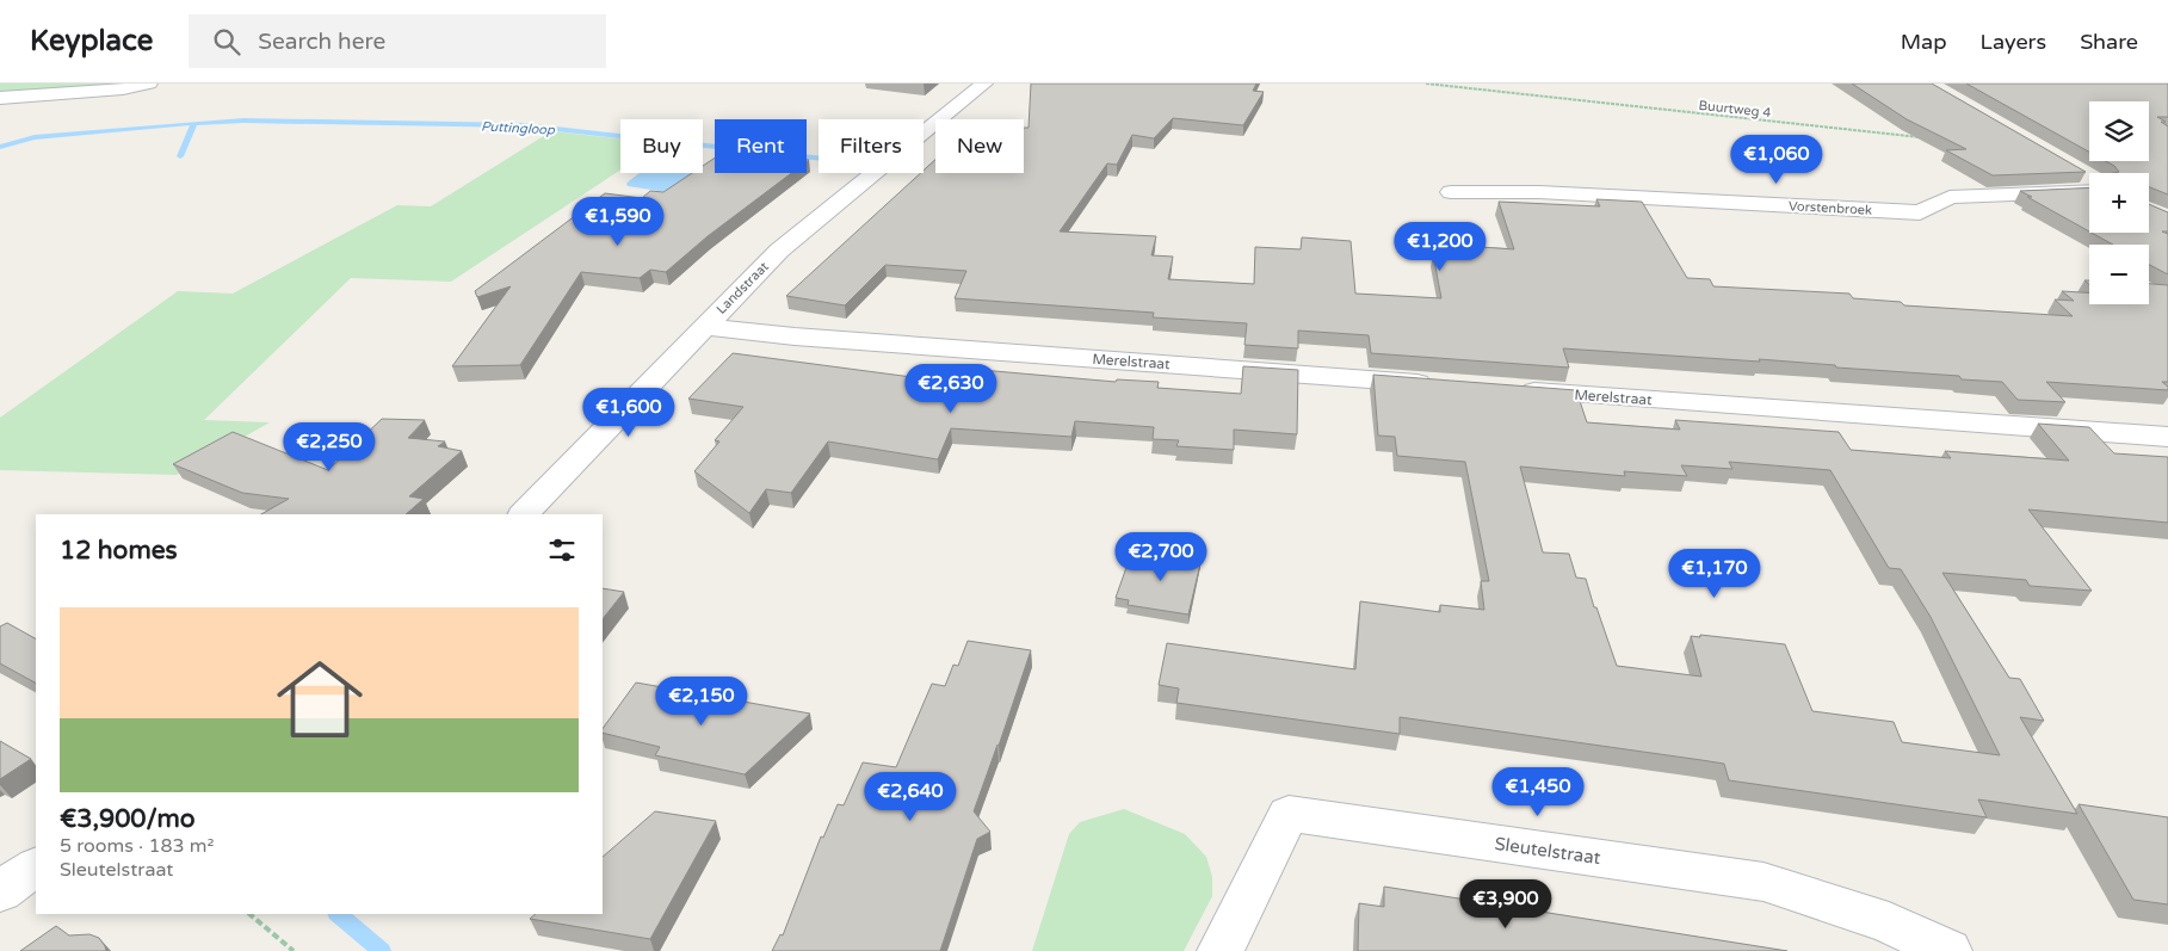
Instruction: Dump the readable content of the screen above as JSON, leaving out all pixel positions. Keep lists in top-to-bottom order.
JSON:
{
  "streets": {
    "street": [
      "Vorstenbroek",
      "Landstraat",
      "Merelstraat",
      "Sleutelstraat"
    ],
    "path": ["Buurtweg 4"]
  },
  "crossings": [
    ["Landstraat", "Merelstraat"]
  ],
  "water": ["Puttingloop"],
  "page": {
    "header": "Keyplace",
    "search": "Search here",
    "nav": ["Map", "Layers", "Share"],
    "map_buttons": ["+", "−"],
    "chip": [
      "Buy",
      "Rent",
      "Filters",
      "New"
    ],
    "price": [
      "€1,060",
      "€1,590",
      "€1,200",
      "€2,630",
      "€1,600",
      "€2,250",
      "€2,700",
      "€1,170",
      "€2,150",
      "€1,450",
      "€2,640",
      "€3,900"
    ],
    "heading": "12 homes",
    "list": [
      {
        "name": "€3,900/mo",
        "note": "5 rooms · 183 m² · Sleutelstraat"
      }
    ]
  }
}
